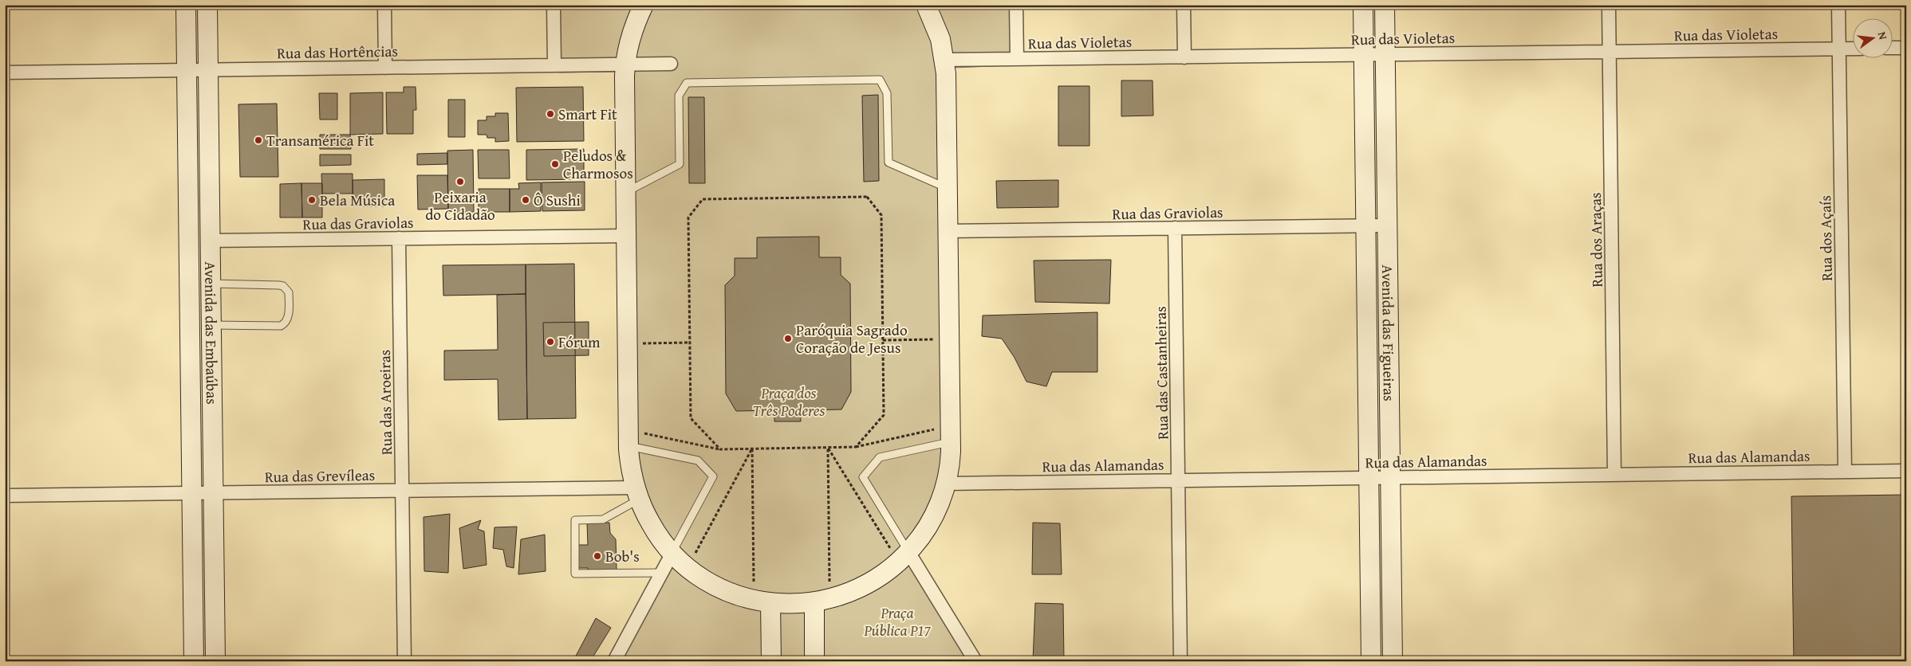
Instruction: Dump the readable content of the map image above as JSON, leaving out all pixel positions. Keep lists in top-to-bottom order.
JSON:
{
  "streets": {
    "street": [
      "Rua das Violetas",
      "Rua das Hortências",
      "Rua das Graviolas",
      "Rua dos Açaís",
      "Rua dos Araças",
      "Avenida das Embaúbas",
      "Avenida das Figueiras",
      "Rua das Castanheiras",
      "Rua das Aroeiras",
      "Rua das Alamandas",
      "Rua das Grevíleas"
    ]
  },
  "crossings": [
    ["Rua das Violetas", "Rua dos Açaís"],
    ["Rua das Violetas", "Rua dos Araças"],
    ["Rua das Violetas", "Avenida das Figueiras"],
    ["Rua das Hortências", "Avenida das Embaúbas"],
    ["Rua das Graviolas", "Avenida das Embaúbas"],
    ["Rua das Graviolas", "Avenida das Figueiras"],
    ["Rua das Graviolas", "Rua das Castanheiras"],
    ["Rua das Graviolas", "Rua das Aroeiras"],
    ["Rua dos Açaís", "Rua das Alamandas"],
    ["Rua dos Araças", "Rua das Alamandas"],
    ["Avenida das Embaúbas", "Rua das Grevíleas"],
    ["Avenida das Figueiras", "Rua das Alamandas"],
    ["Rua das Castanheiras", "Rua das Alamandas"],
    ["Rua das Aroeiras", "Rua das Grevíleas"]
  ],
  "parks": ["Praça dos Três Poderes", "Praça Pública P17"],
  "places": [
    "Smart Fit",
    "Transamérica Fit",
    "Peludos & Charmosos",
    "Peixaria do Cidadão",
    "Bela Música",
    "Ô Sushi",
    "Paróquia Sagrado Coração de Jesus",
    "Fórum",
    "Bob's"
  ],
  "north": "right"
}
